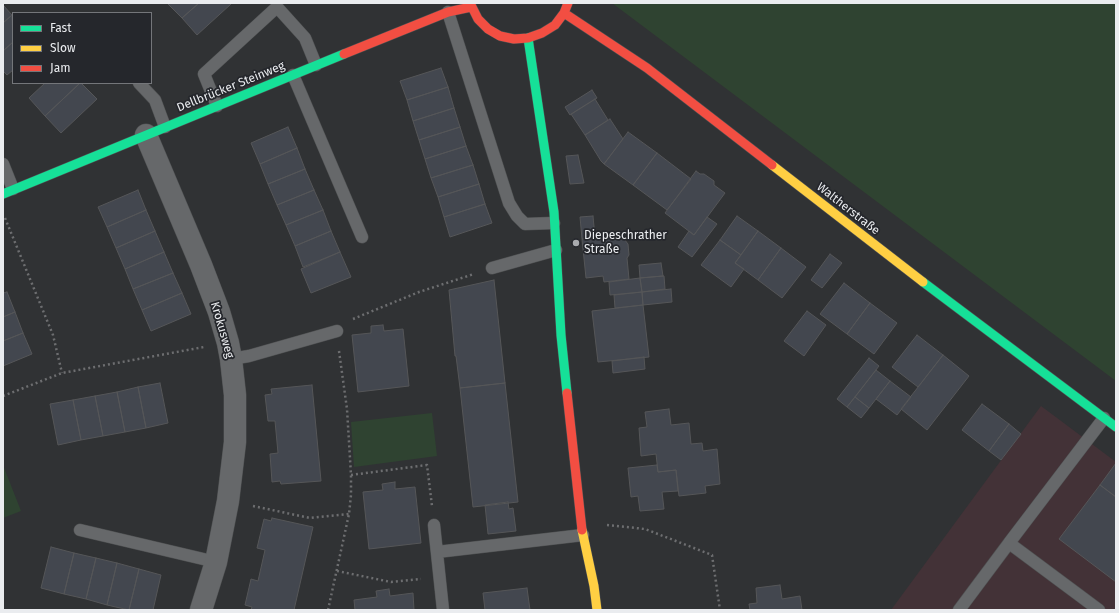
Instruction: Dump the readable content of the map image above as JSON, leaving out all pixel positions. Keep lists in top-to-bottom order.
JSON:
{
  "streets": {
    "street": ["Dellbrücker Steinweg", "Waltherstraße", "Krokusweg"]
  },
  "crossings": [
    ["Dellbrücker Steinweg", "Krokusweg"]
  ],
  "places": ["Diepeschrather Straße"],
  "legend": ["Fast", "Slow", "Jam"]
}
